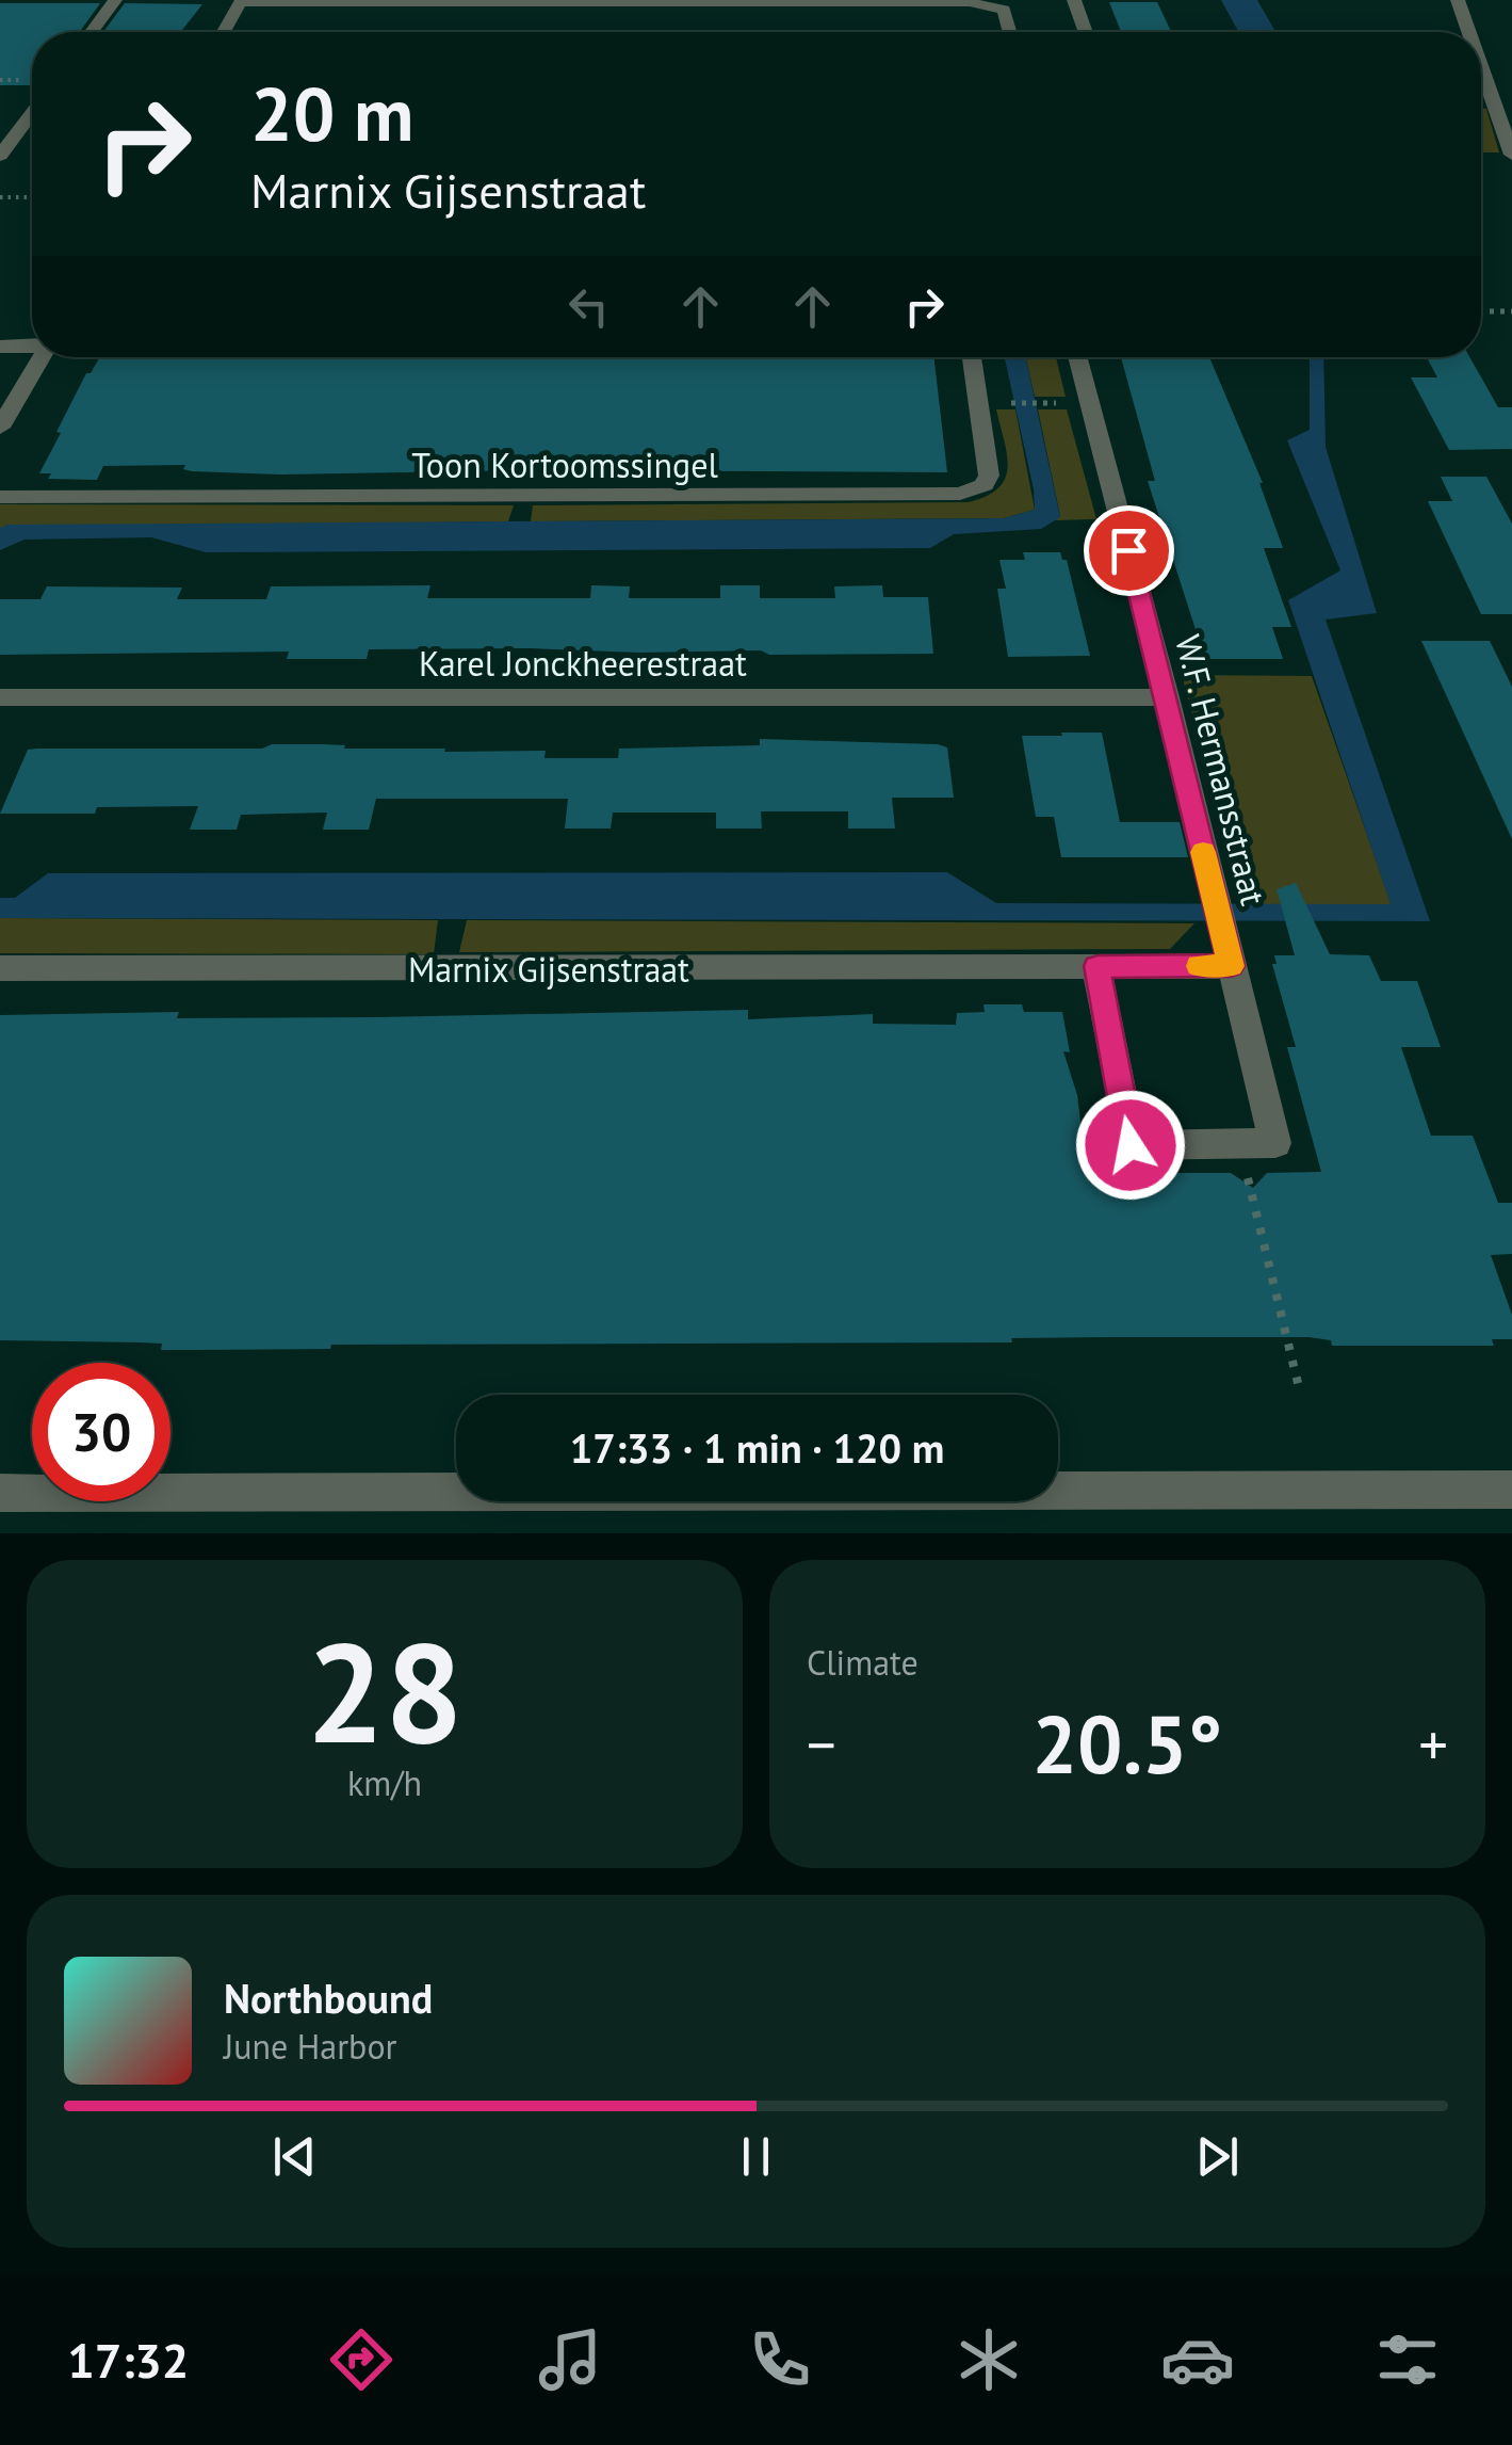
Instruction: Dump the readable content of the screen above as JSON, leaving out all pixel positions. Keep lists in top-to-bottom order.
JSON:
{
  "streets": {
    "street": [
      "Toon Kortoomssingel",
      "Karel Jonckheerestraat",
      "W.F. Hermansstraat",
      "Marnix Gijsenstraat"
    ]
  },
  "crossings": [
    ["Karel Jonckheerestraat", "W.F. Hermansstraat"],
    ["W.F. Hermansstraat", "Marnix Gijsenstraat"]
  ],
  "page": {
    "turn": ["20 m", "Marnix Gijsenstraat"],
    "limit": "30",
    "trip": "17:33 · 1 min · 120 m",
    "tile": [
      ["28", "km/h"],
      "Climate"
    ],
    "heat": ["−", "20.5°", "+"],
    "song": ["Northbound", "June Harbor"],
    "tabs": "17:32"
  }
}
